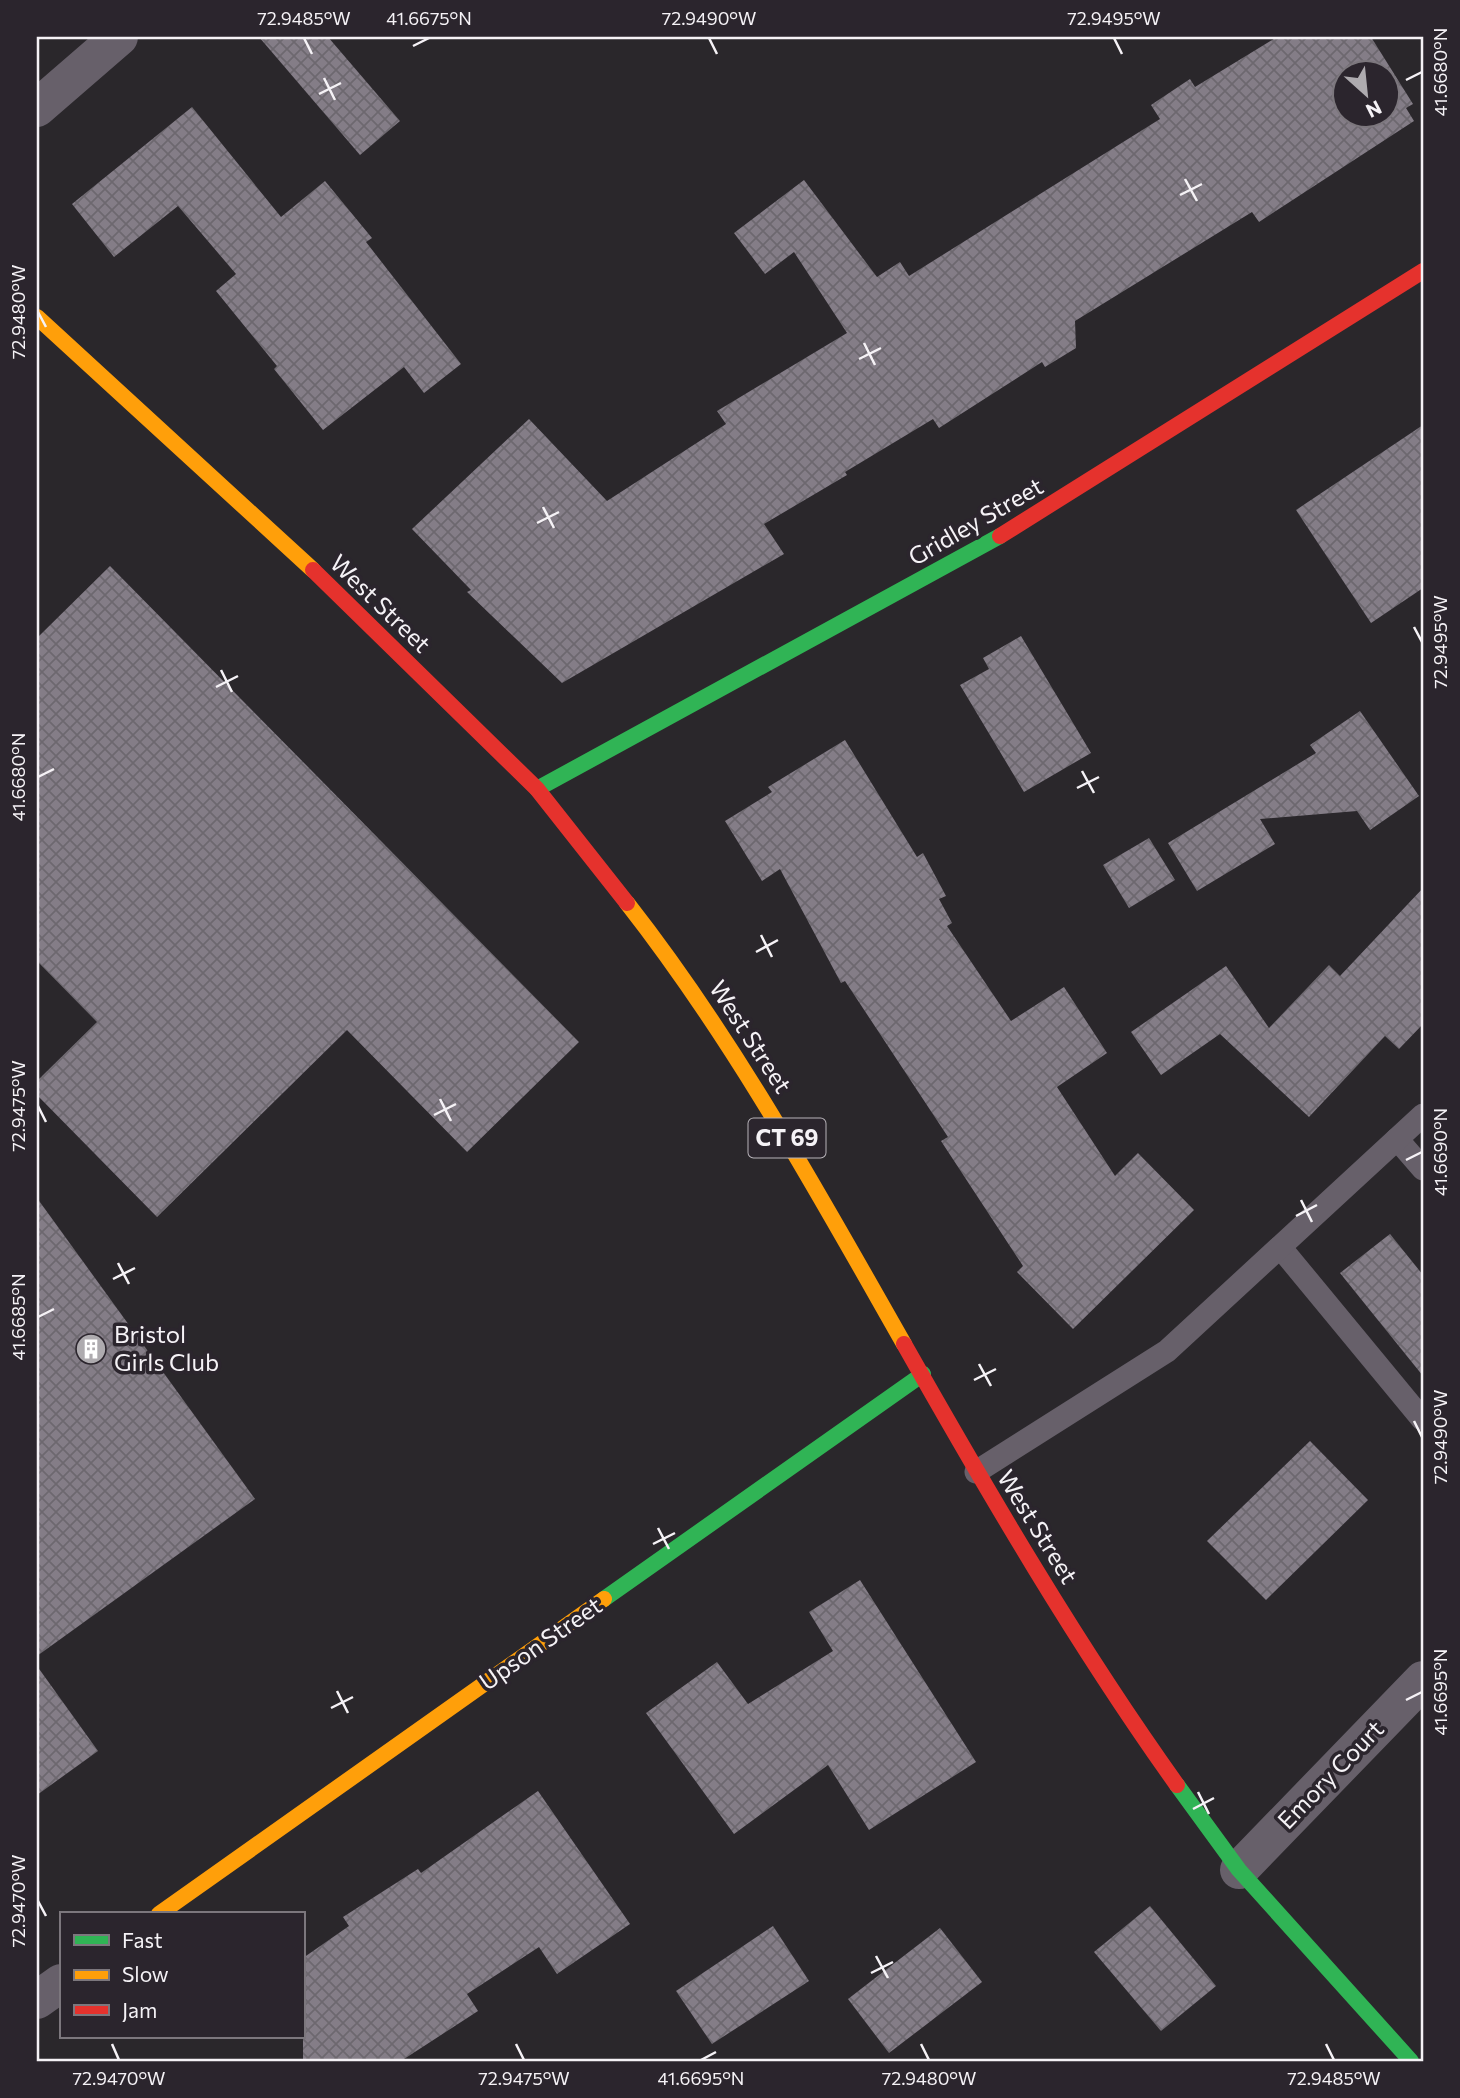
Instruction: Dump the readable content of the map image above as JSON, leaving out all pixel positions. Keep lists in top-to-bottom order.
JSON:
{
  "streets": {
    "main road": [
      "Gridley Street",
      "West Street",
      "CT 69",
      "Upson Street"
    ],
    "street": ["Emory Court"]
  },
  "crossings": [
    ["Gridley Street", "West Street"],
    ["West Street", "Upson Street"],
    ["West Street", "Emory Court"]
  ],
  "places": {
    "building": ["Bristol Girls Club"]
  },
  "legend": ["Fast", "Slow", "Jam"],
  "north": "bottom right",
  "coordinates": [
    "72.9485°W",
    "41.6675°N",
    "72.9490°W",
    "72.9495°W",
    "41.6680°N",
    "72.9480°W",
    "72.9475°W",
    "41.6690°N",
    "41.6685°N",
    "41.6695°N",
    "72.9470°W"
  ]
}
